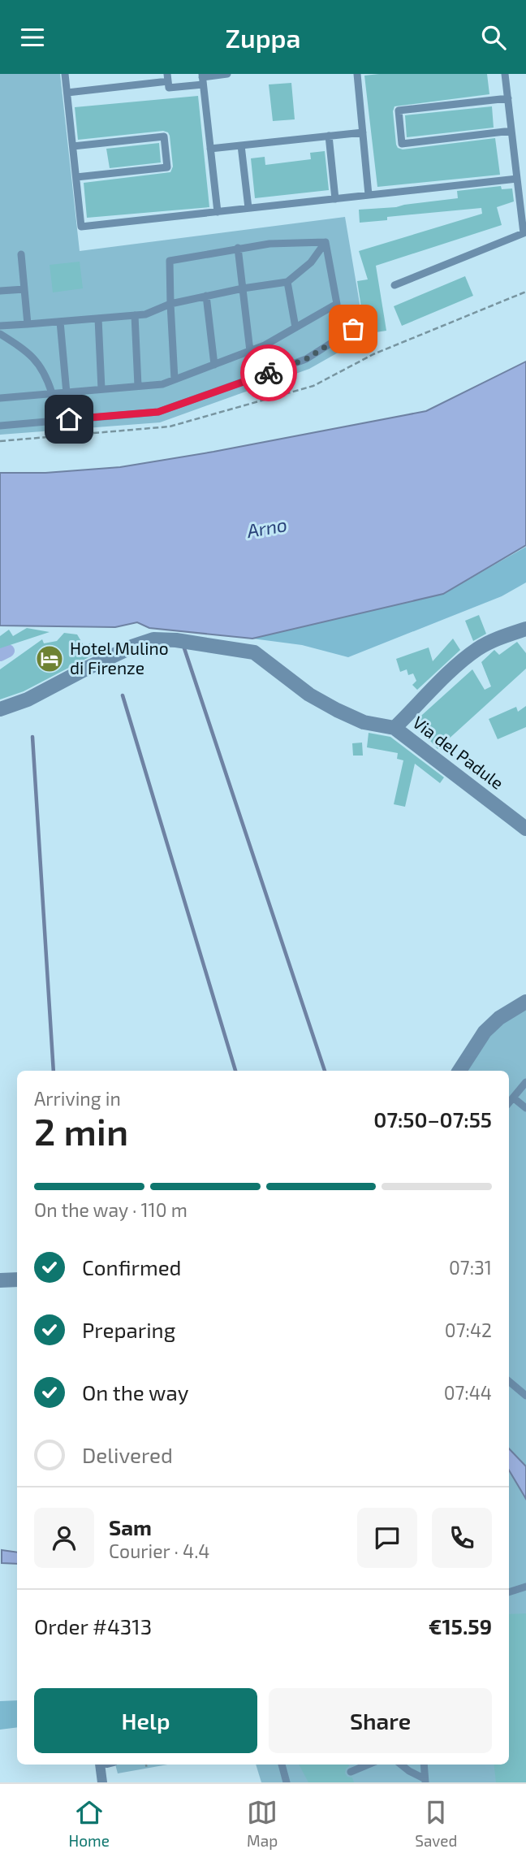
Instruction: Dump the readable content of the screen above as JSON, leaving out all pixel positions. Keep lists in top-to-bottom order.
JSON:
{
  "streets": {
    "street": ["Via del Padule"]
  },
  "water": ["Arno"],
  "places": {
    "hotel": ["Hotel Mulino di Firenze"]
  },
  "page": {
    "header": "Zuppa",
    "heading": ["2 min", "Arriving in", "07:50–07:55"],
    "panel": [
      "Sam",
      "Courier · 4.4",
      "Order #4313",
      "€15.59"
    ],
    "bar": "On the way · 110 m",
    "list": [
      ["Confirmed", "07:31"],
      ["Preparing", "07:42"],
      ["On the way", "07:44"],
      "Delivered"
    ],
    "buttons": ["Help", "Share"],
    "tabs": ["Home", "Map", "Saved"]
  }
}
